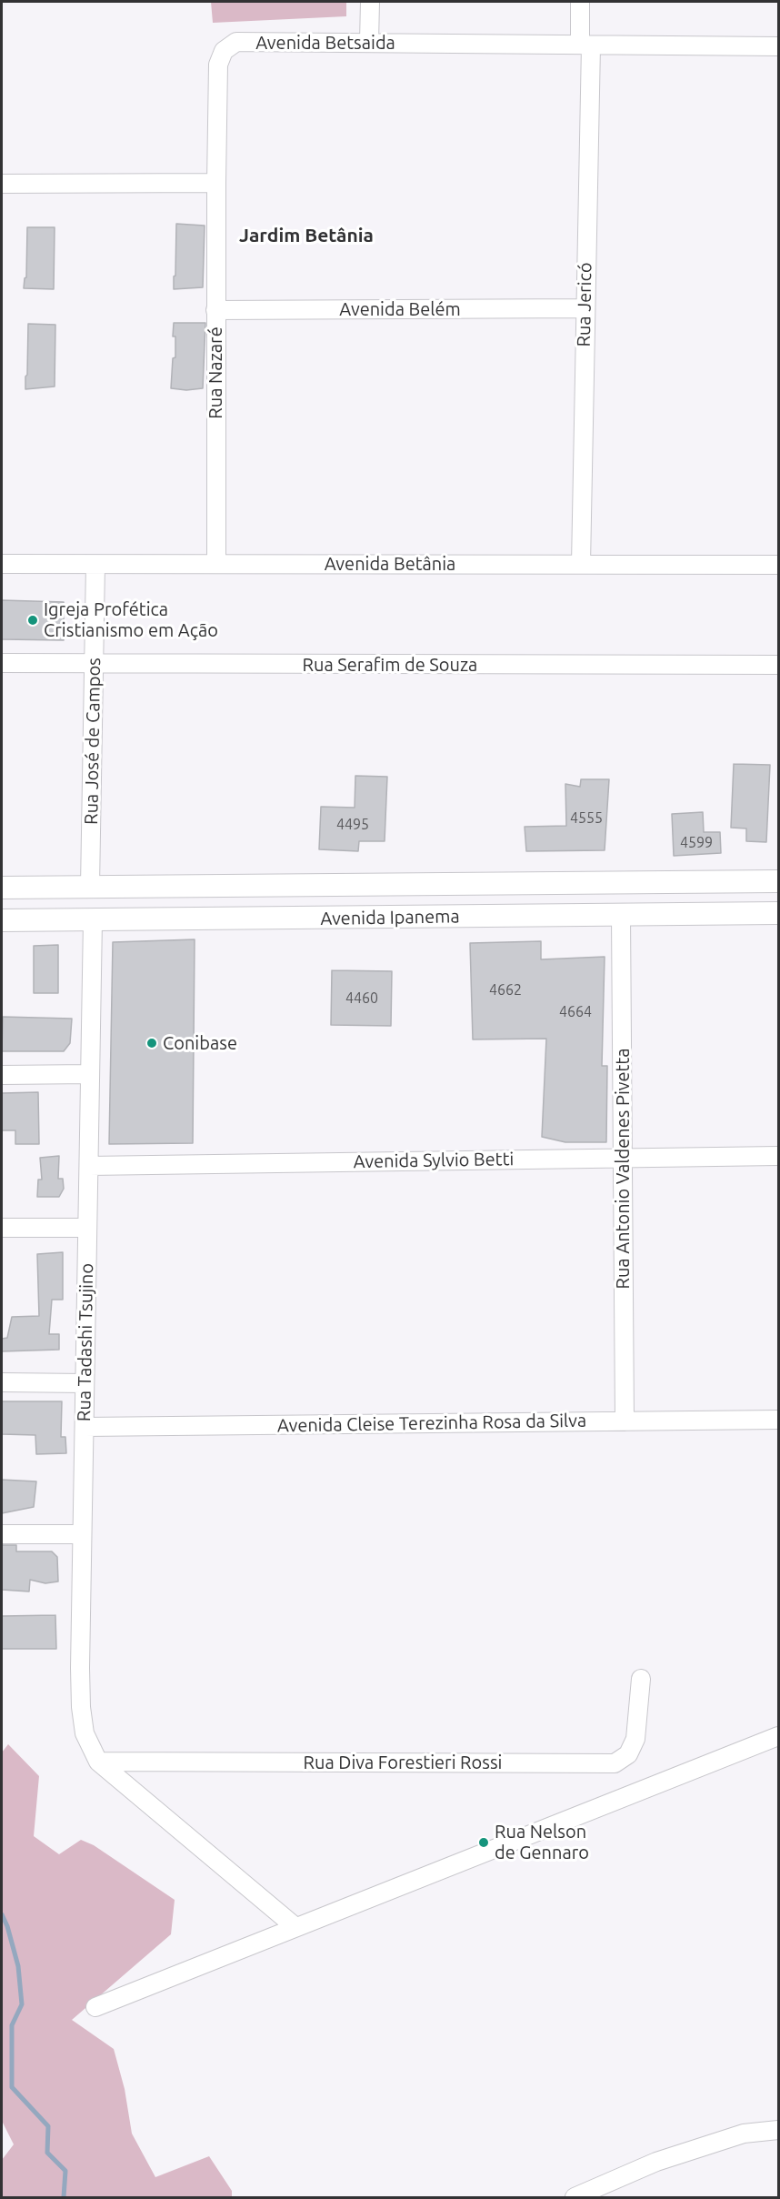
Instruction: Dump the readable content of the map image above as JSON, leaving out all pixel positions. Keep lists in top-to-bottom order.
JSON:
{
  "streets": {
    "main road": ["Avenida Ipanema"],
    "street": [
      "Avenida Betsaida",
      "Rua Jericó",
      "Avenida Belém",
      "Rua Nazaré",
      "Avenida Betânia",
      "Rua Serafim de Souza",
      "Rua José de Campos",
      "Avenida Sylvio Betti",
      "Rua Antonio Valdenes Pivetta",
      "Rua Tadashi Tsujino",
      "Avenida Cleise Terezinha Rosa da Silva",
      "Rua Diva Forestieri Rossi"
    ]
  },
  "crossings": [
    ["Avenida Betsaida", "Rua Jericó"],
    ["Avenida Betsaida", "Rua Nazaré"],
    ["Rua Jericó", "Avenida Belém"],
    ["Rua Jericó", "Avenida Betânia"],
    ["Avenida Belém", "Rua Nazaré"],
    ["Rua Nazaré", "Avenida Betânia"],
    ["Avenida Betânia", "Rua José de Campos"],
    ["Rua Serafim de Souza", "Rua José de Campos"],
    ["Rua José de Campos", "Avenida Ipanema"],
    ["Avenida Ipanema", "Rua Antonio Valdenes Pivetta"],
    ["Avenida Ipanema", "Rua Tadashi Tsujino"],
    ["Avenida Sylvio Betti", "Rua Antonio Valdenes Pivetta"],
    ["Avenida Sylvio Betti", "Rua Tadashi Tsujino"],
    ["Rua Antonio Valdenes Pivetta", "Avenida Cleise Terezinha Rosa da Silva"],
    ["Rua Tadashi Tsujino", "Avenida Cleise Terezinha Rosa da Silva"],
    ["Rua Tadashi Tsujino", "Rua Diva Forestieri Rossi"]
  ],
  "districts": ["Jardim Betânia"],
  "places": ["Igreja Profética Cristianismo em Ação", "Conibase", "Rua Nelson de Gennaro"],
  "house_numbers": [
    "4555",
    "4495",
    "4599",
    "4662",
    "4460",
    "4664"
  ]
}
